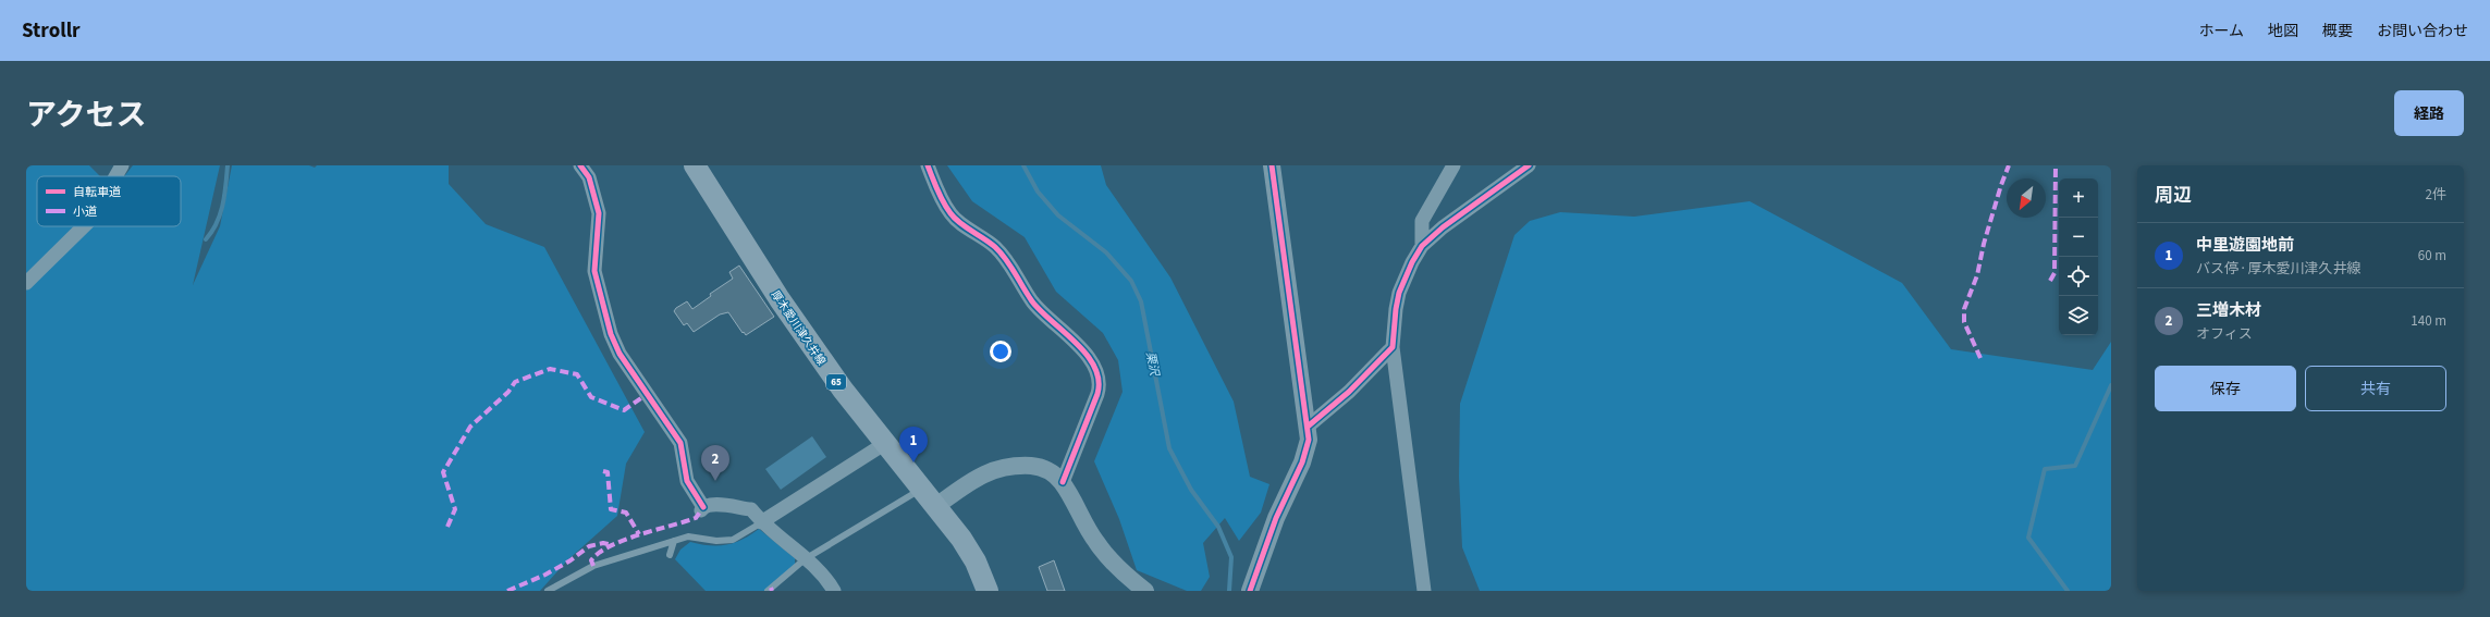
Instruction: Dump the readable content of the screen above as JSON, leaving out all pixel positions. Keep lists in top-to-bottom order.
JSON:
{
  "streets": {
    "main road": ["厚木愛川津久井線", "65"]
  },
  "water": ["栗沢"],
  "legend": ["自転車道", "小道"],
  "north": "bottom left",
  "page": {
    "header": "Strollr",
    "nav": [
      "ホーム",
      "地図",
      "概要",
      "お問い合わせ"
    ],
    "title": "アクセス",
    "buttons": [
      "経路",
      ["保存", "共有"]
    ],
    "heading": ["周辺", "2件"],
    "map_buttons": ["+", "−"],
    "list": [
      {
        "mark": "1",
        "name": "中里遊園地前",
        "note": "バス停 · 厚木愛川津久井線",
        "value": "60 m"
      },
      {
        "mark": "2",
        "name": "三増木材",
        "note": "オフィス",
        "value": "140 m"
      }
    ],
    "pins": ["1", "2"]
  }
}
